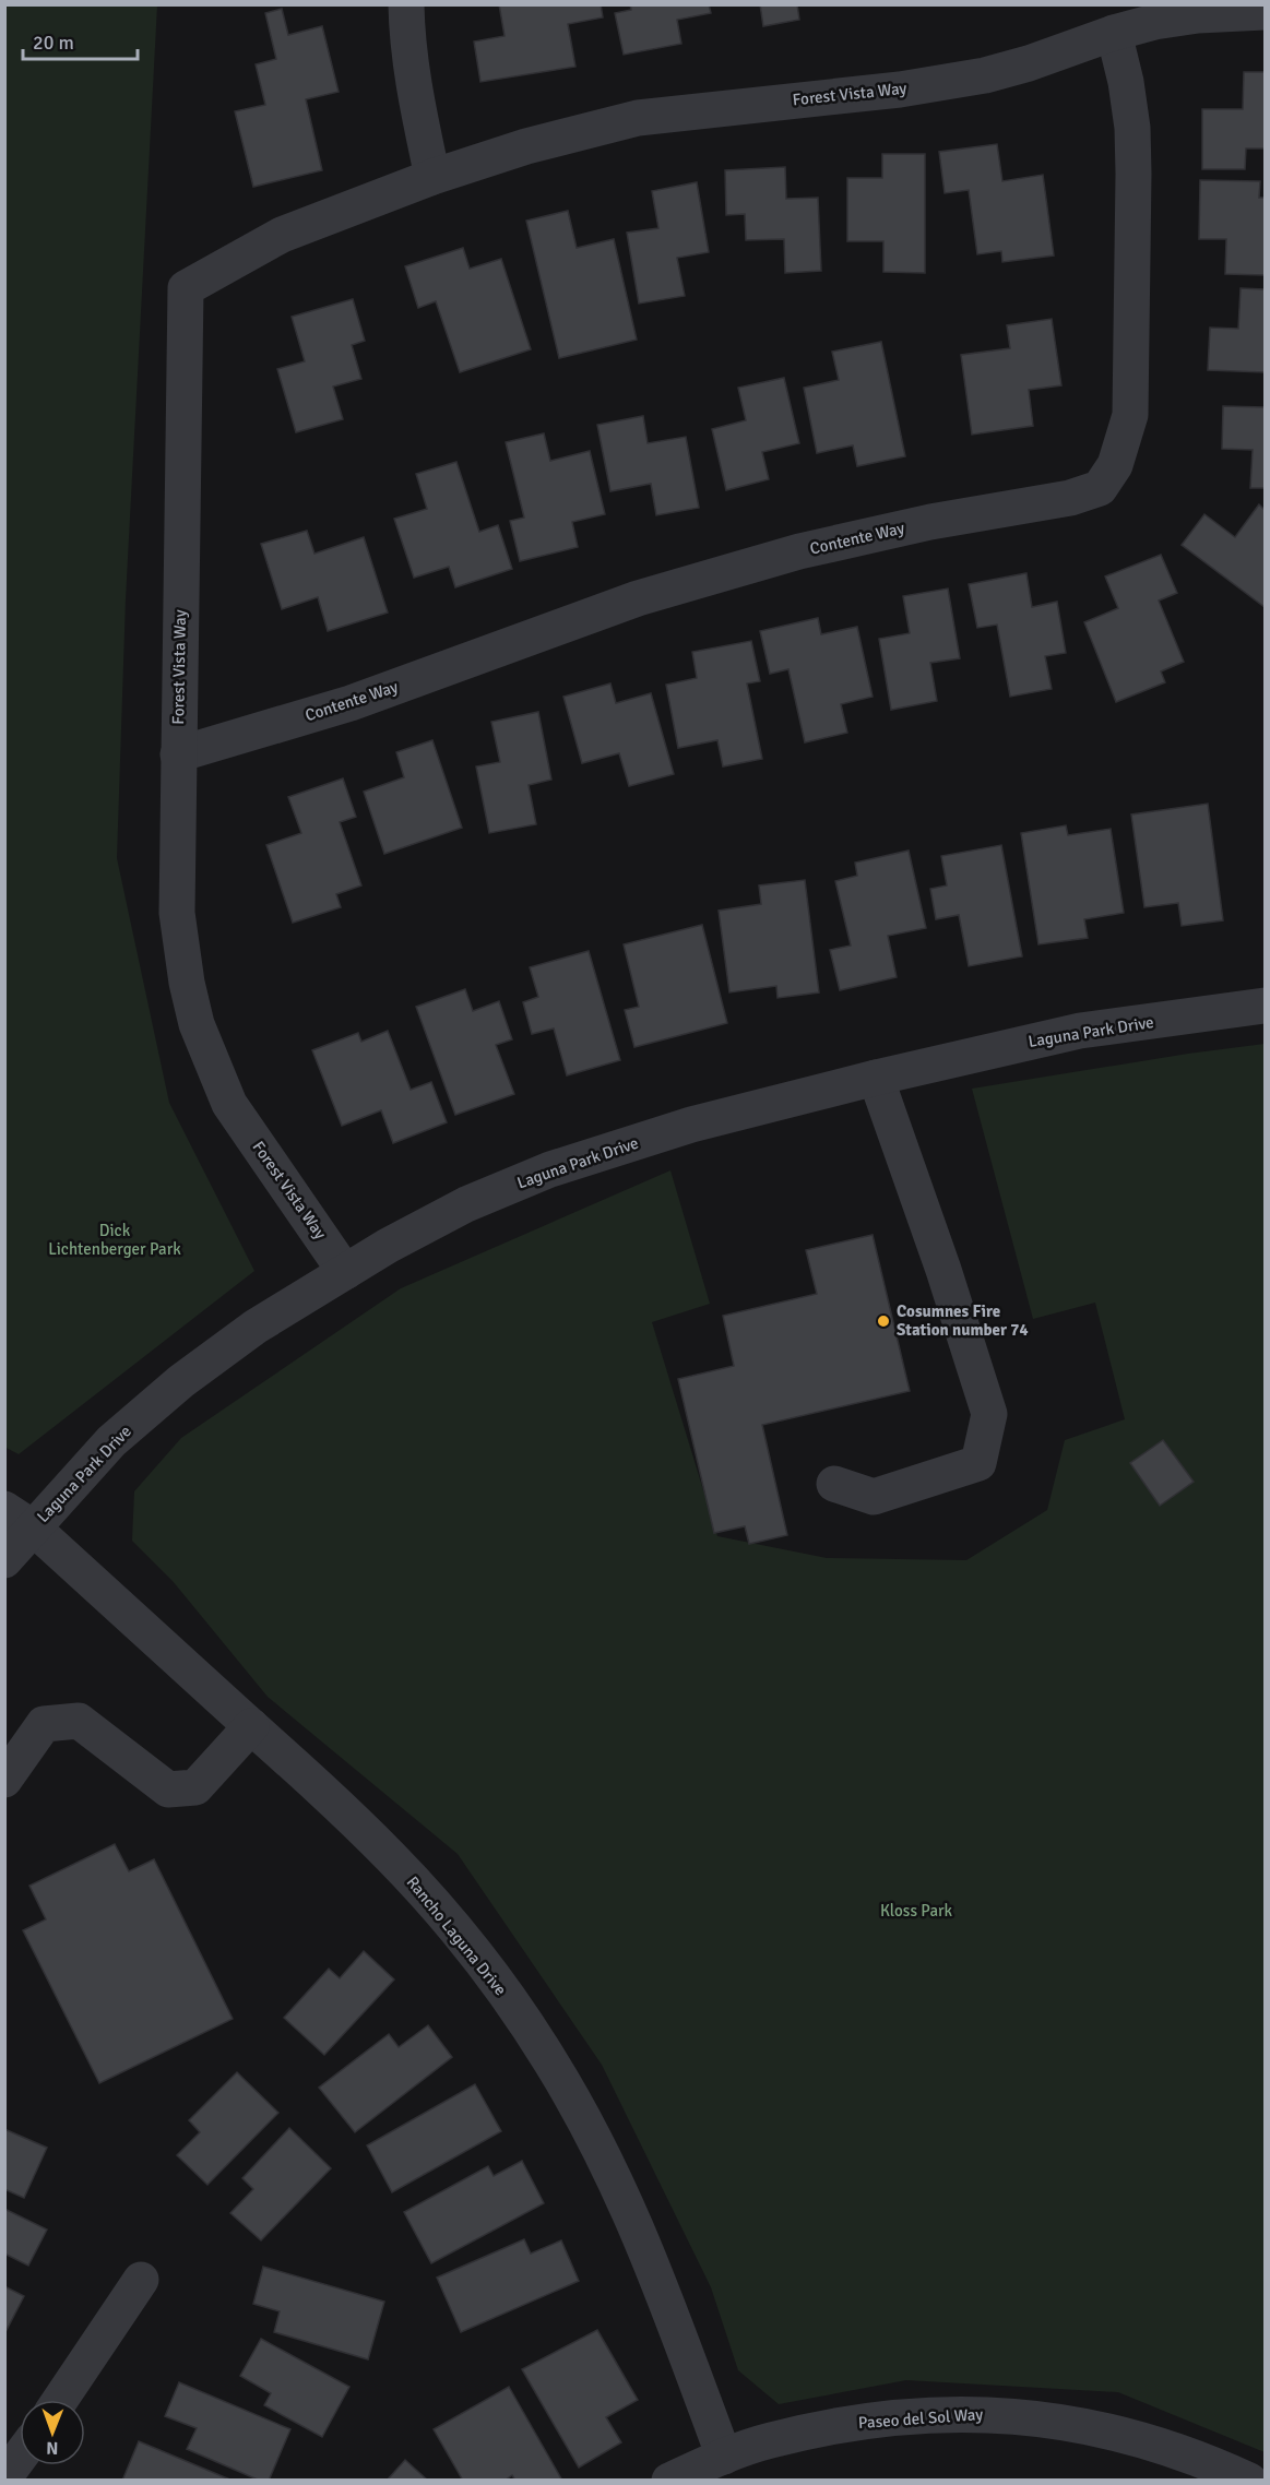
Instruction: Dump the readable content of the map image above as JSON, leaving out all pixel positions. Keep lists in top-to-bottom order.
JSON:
{
  "streets": {
    "street": [
      "Forest Vista Way",
      "Contente Way",
      "Laguna Park Drive",
      "Rancho Laguna Drive",
      "Paseo del Sol Way"
    ]
  },
  "crossings": [
    ["Forest Vista Way", "Contente Way"],
    ["Forest Vista Way", "Laguna Park Drive"],
    ["Laguna Park Drive", "Rancho Laguna Drive"],
    ["Rancho Laguna Drive", "Paseo del Sol Way"]
  ],
  "parks": ["Dick Lichtenberger Park", "Kloss Park"],
  "places": ["Cosumnes Fire Station number 74"],
  "scale_bar": "20 m",
  "north": "bottom"
}
